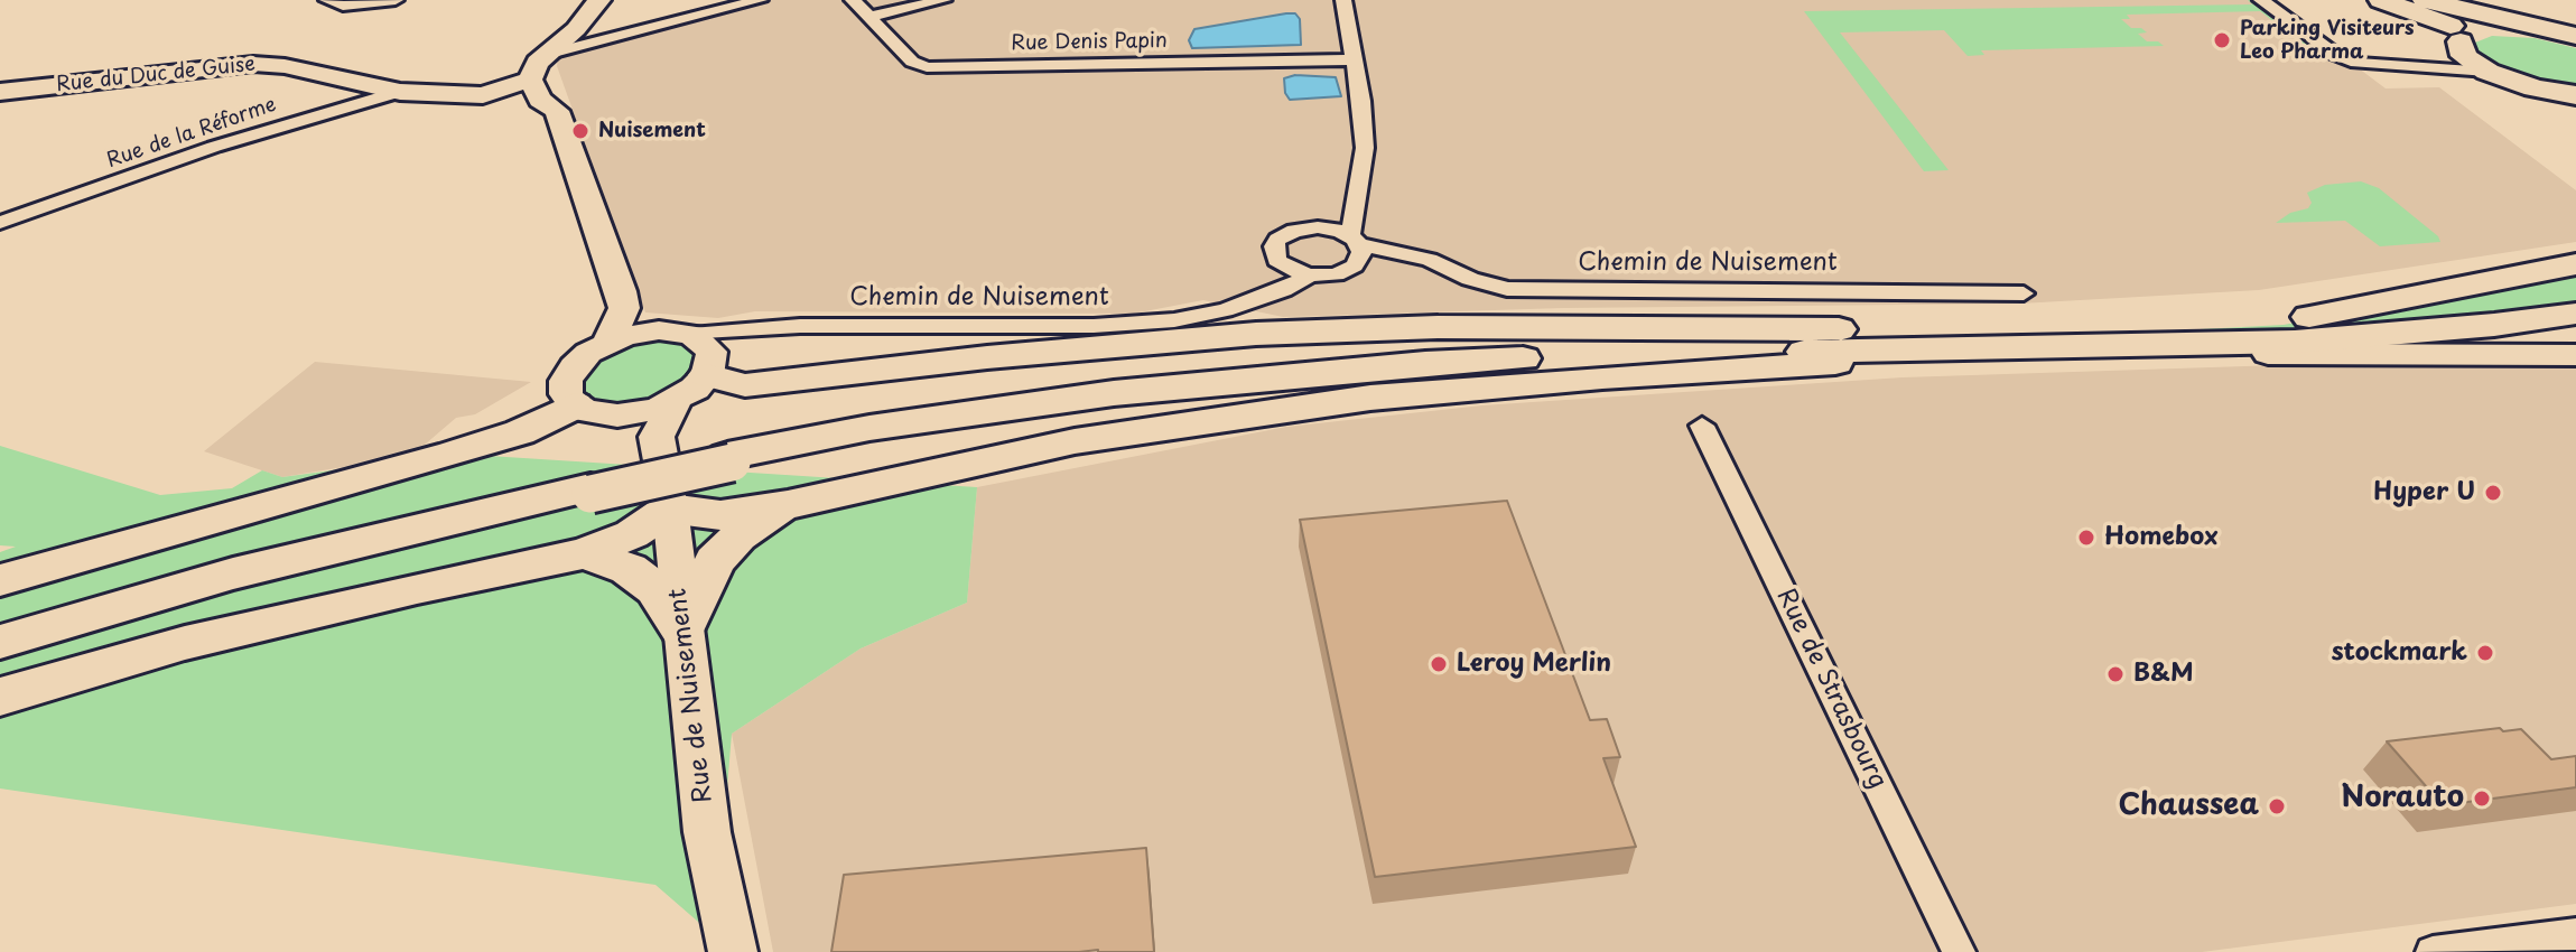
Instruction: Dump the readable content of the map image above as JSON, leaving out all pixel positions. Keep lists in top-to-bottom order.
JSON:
{
  "streets": {
    "street": [
      "Rue Denis Papin",
      "Rue du Duc de Guise",
      "Rue de la Réforme",
      "Chemin de Nuisement",
      "Rue de Strasbourg",
      "Rue de Nuisement"
    ]
  },
  "crossings": [
    ["Rue du Duc de Guise", "Rue de la Réforme"]
  ],
  "places": [
    "Parking Visiteurs Leo Pharma",
    "Nuisement",
    "Hyper U",
    "Homebox",
    "stockmark",
    "Leroy Merlin",
    "B&M",
    "Norauto",
    "Chaussea"
  ]
}
